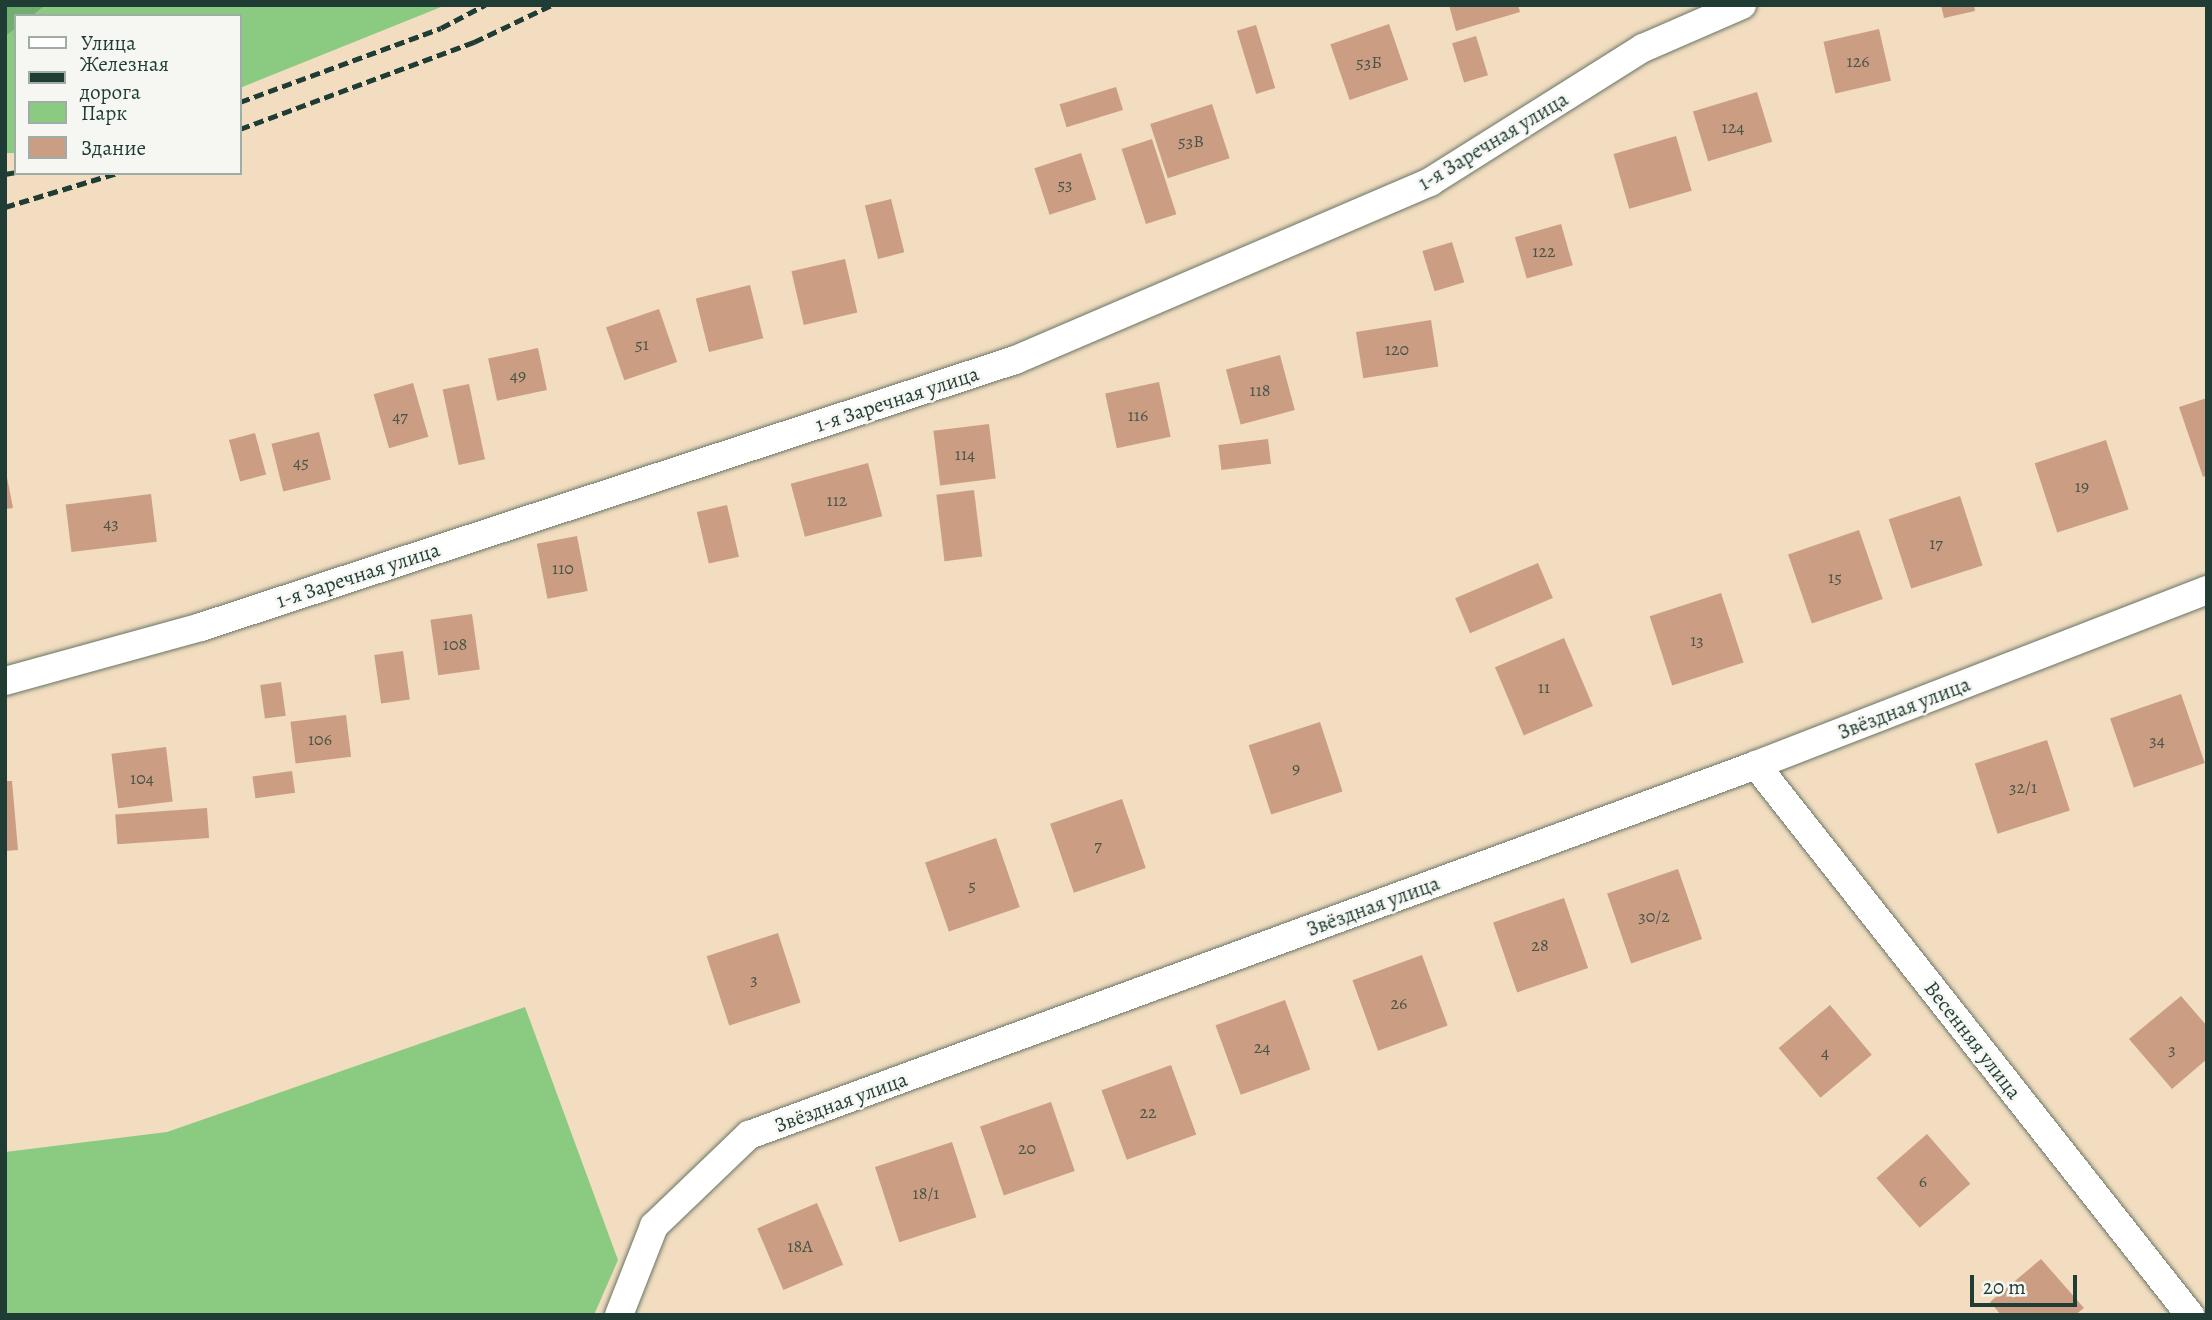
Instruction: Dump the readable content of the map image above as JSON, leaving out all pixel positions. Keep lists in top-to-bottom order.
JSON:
{
  "streets": {
    "street": ["1-я Заречная улица", "Звёздная улица", "Весенняя улица"]
  },
  "crossings": [
    ["Звёздная улица", "Весенняя улица"]
  ],
  "house_numbers": [
    "126",
    "53Б",
    "124",
    "53В",
    "53",
    "122",
    "51",
    "120",
    "49",
    "118",
    "116",
    "47",
    "114",
    "45",
    "19",
    "112",
    "43",
    "17",
    "110",
    "15",
    "13",
    "108",
    "11",
    "106",
    "34",
    "9",
    "104",
    "32/1",
    "7",
    "5",
    "30/2",
    "28",
    "3",
    "26",
    "24",
    "3",
    "4",
    "22",
    "20",
    "6",
    "18/1",
    "18А"
  ],
  "legend": [
    "Улица",
    "Железная дорога",
    "Парк",
    "Здание"
  ],
  "scale_bar": "20 m"
}
